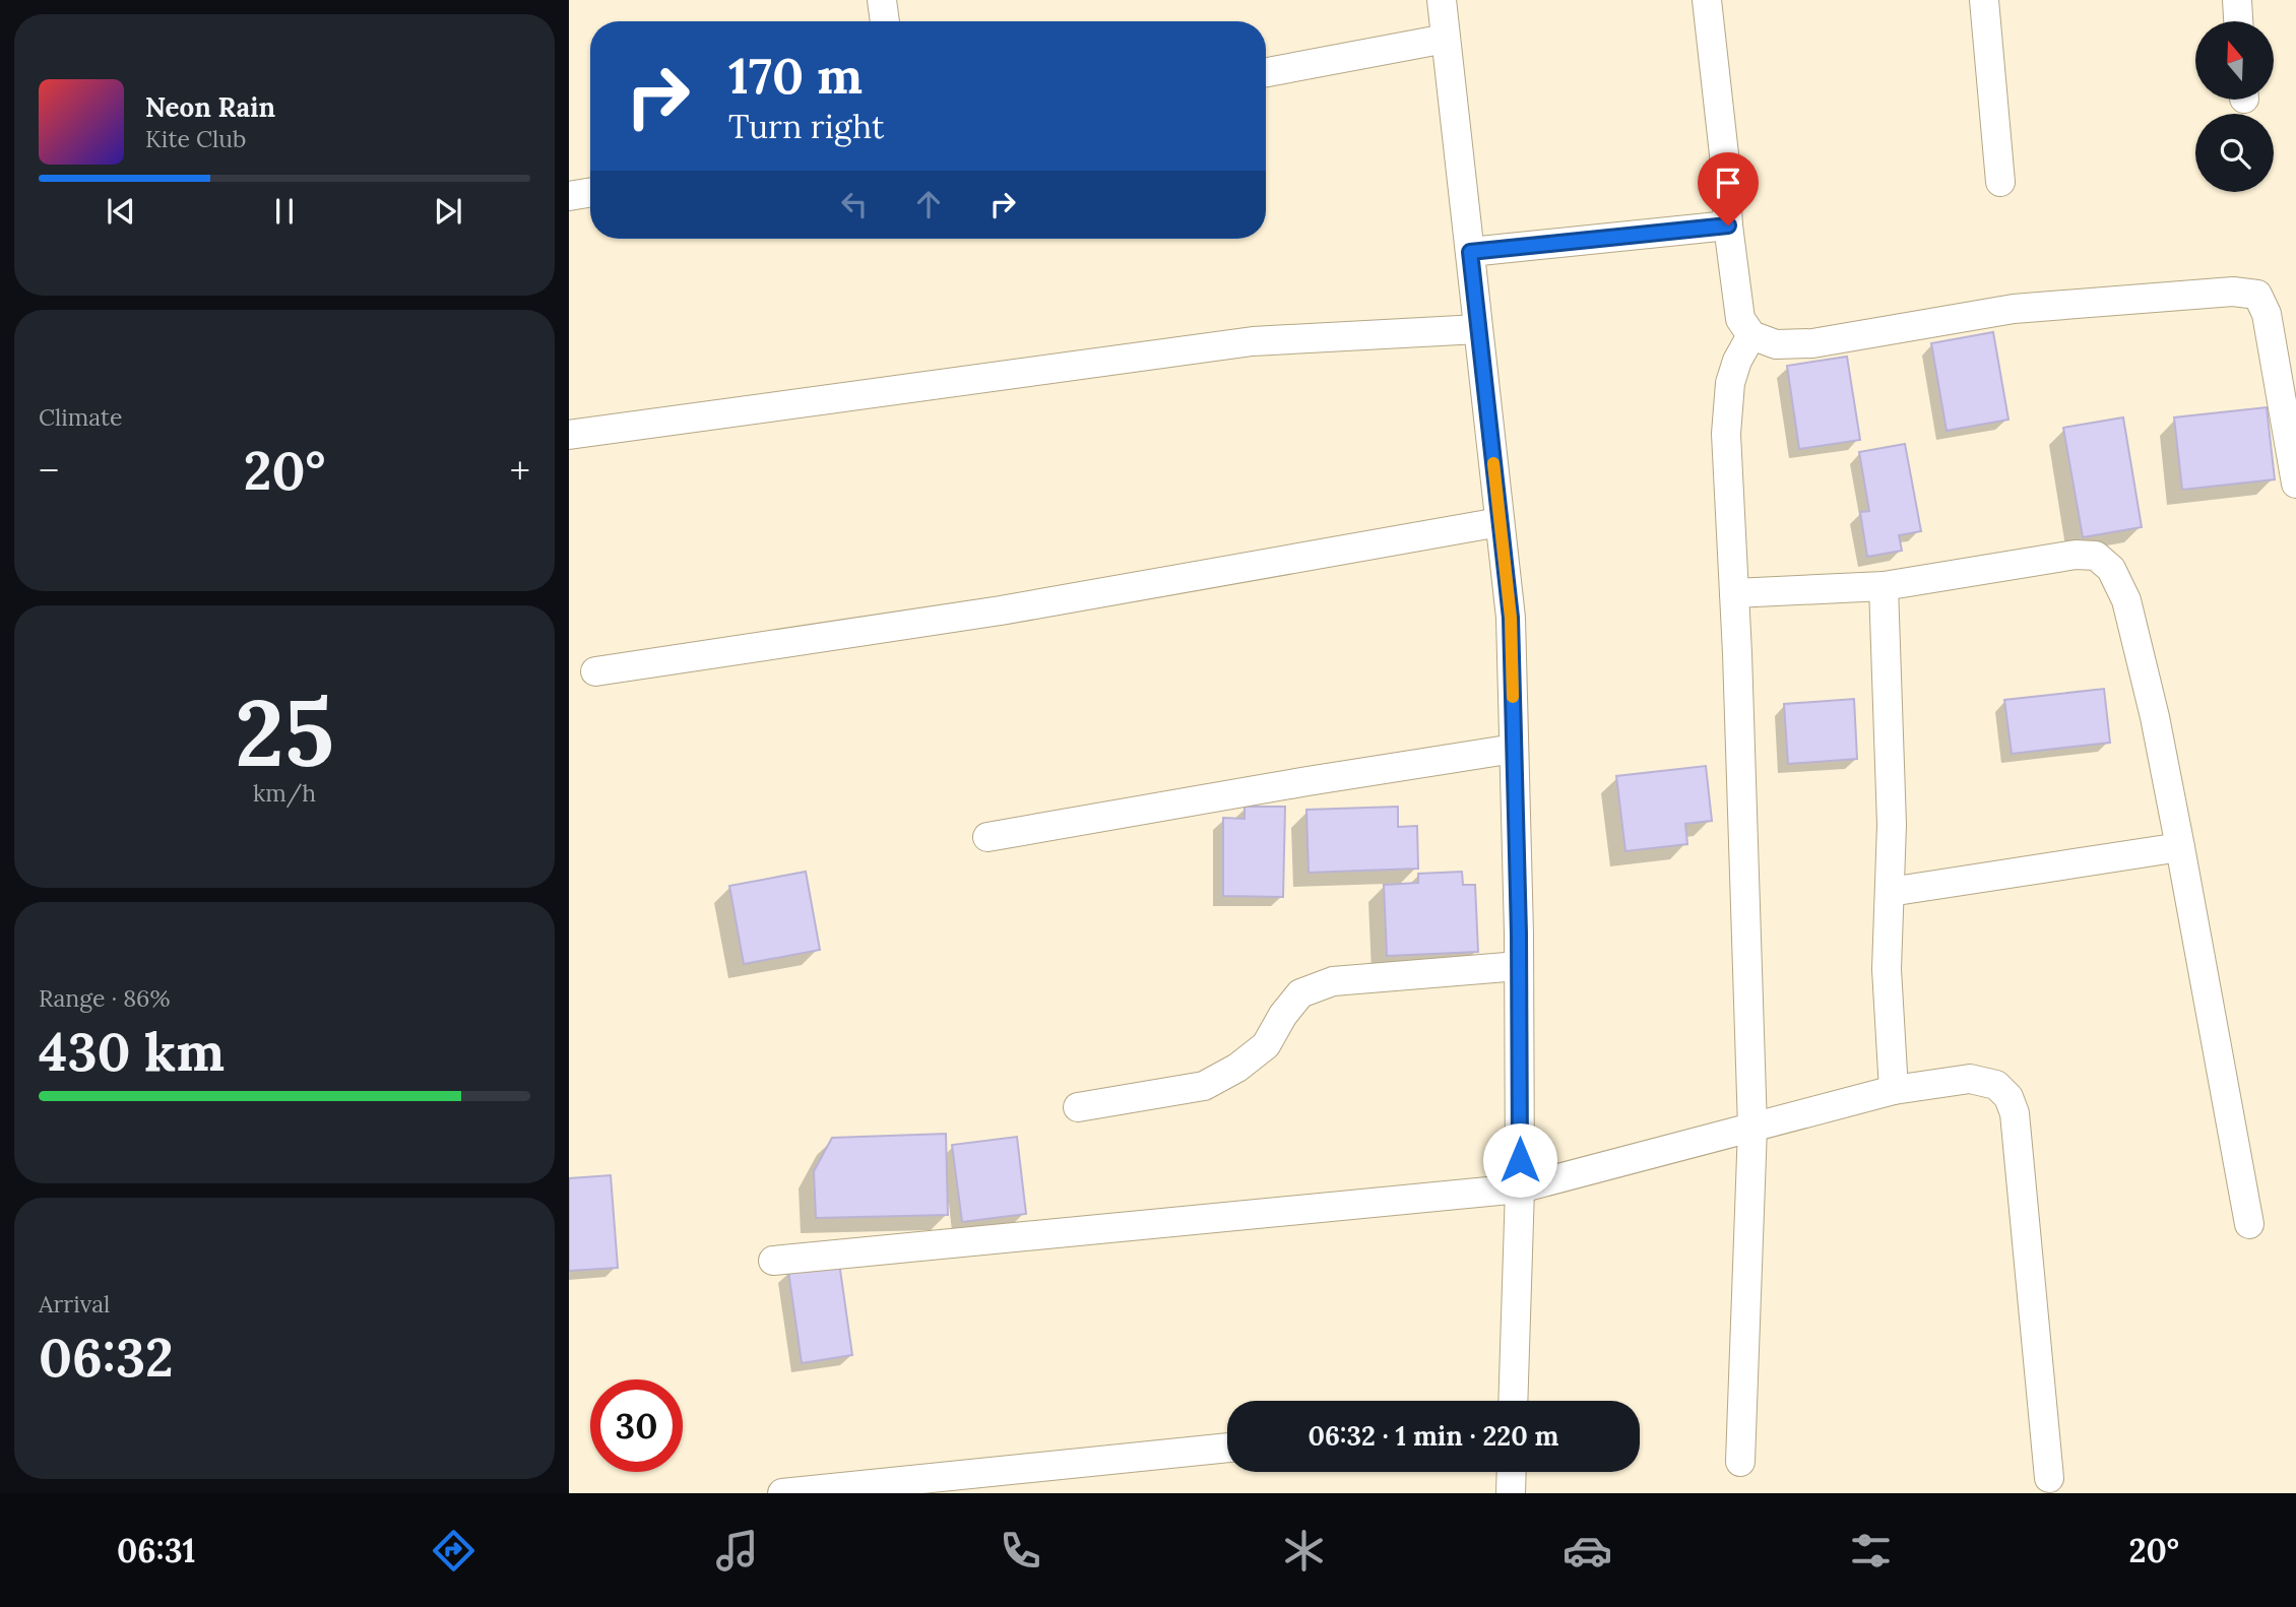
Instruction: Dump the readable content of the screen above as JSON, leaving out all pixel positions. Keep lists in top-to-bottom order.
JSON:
{
  "north": "top",
  "page": {
    "turn": ["170 m", "Turn right"],
    "song": ["Neon Rain", "Kite Club"],
    "tile": [
      "Climate",
      ["25", "km/h"],
      ["Range · 86%", "430 km"],
      ["Arrival", "06:32"]
    ],
    "heat": ["−", "20°", "+"],
    "limit": "30",
    "trip": "06:32 · 1 min · 220 m",
    "tabs": ["06:31", "20°"]
  }
}
